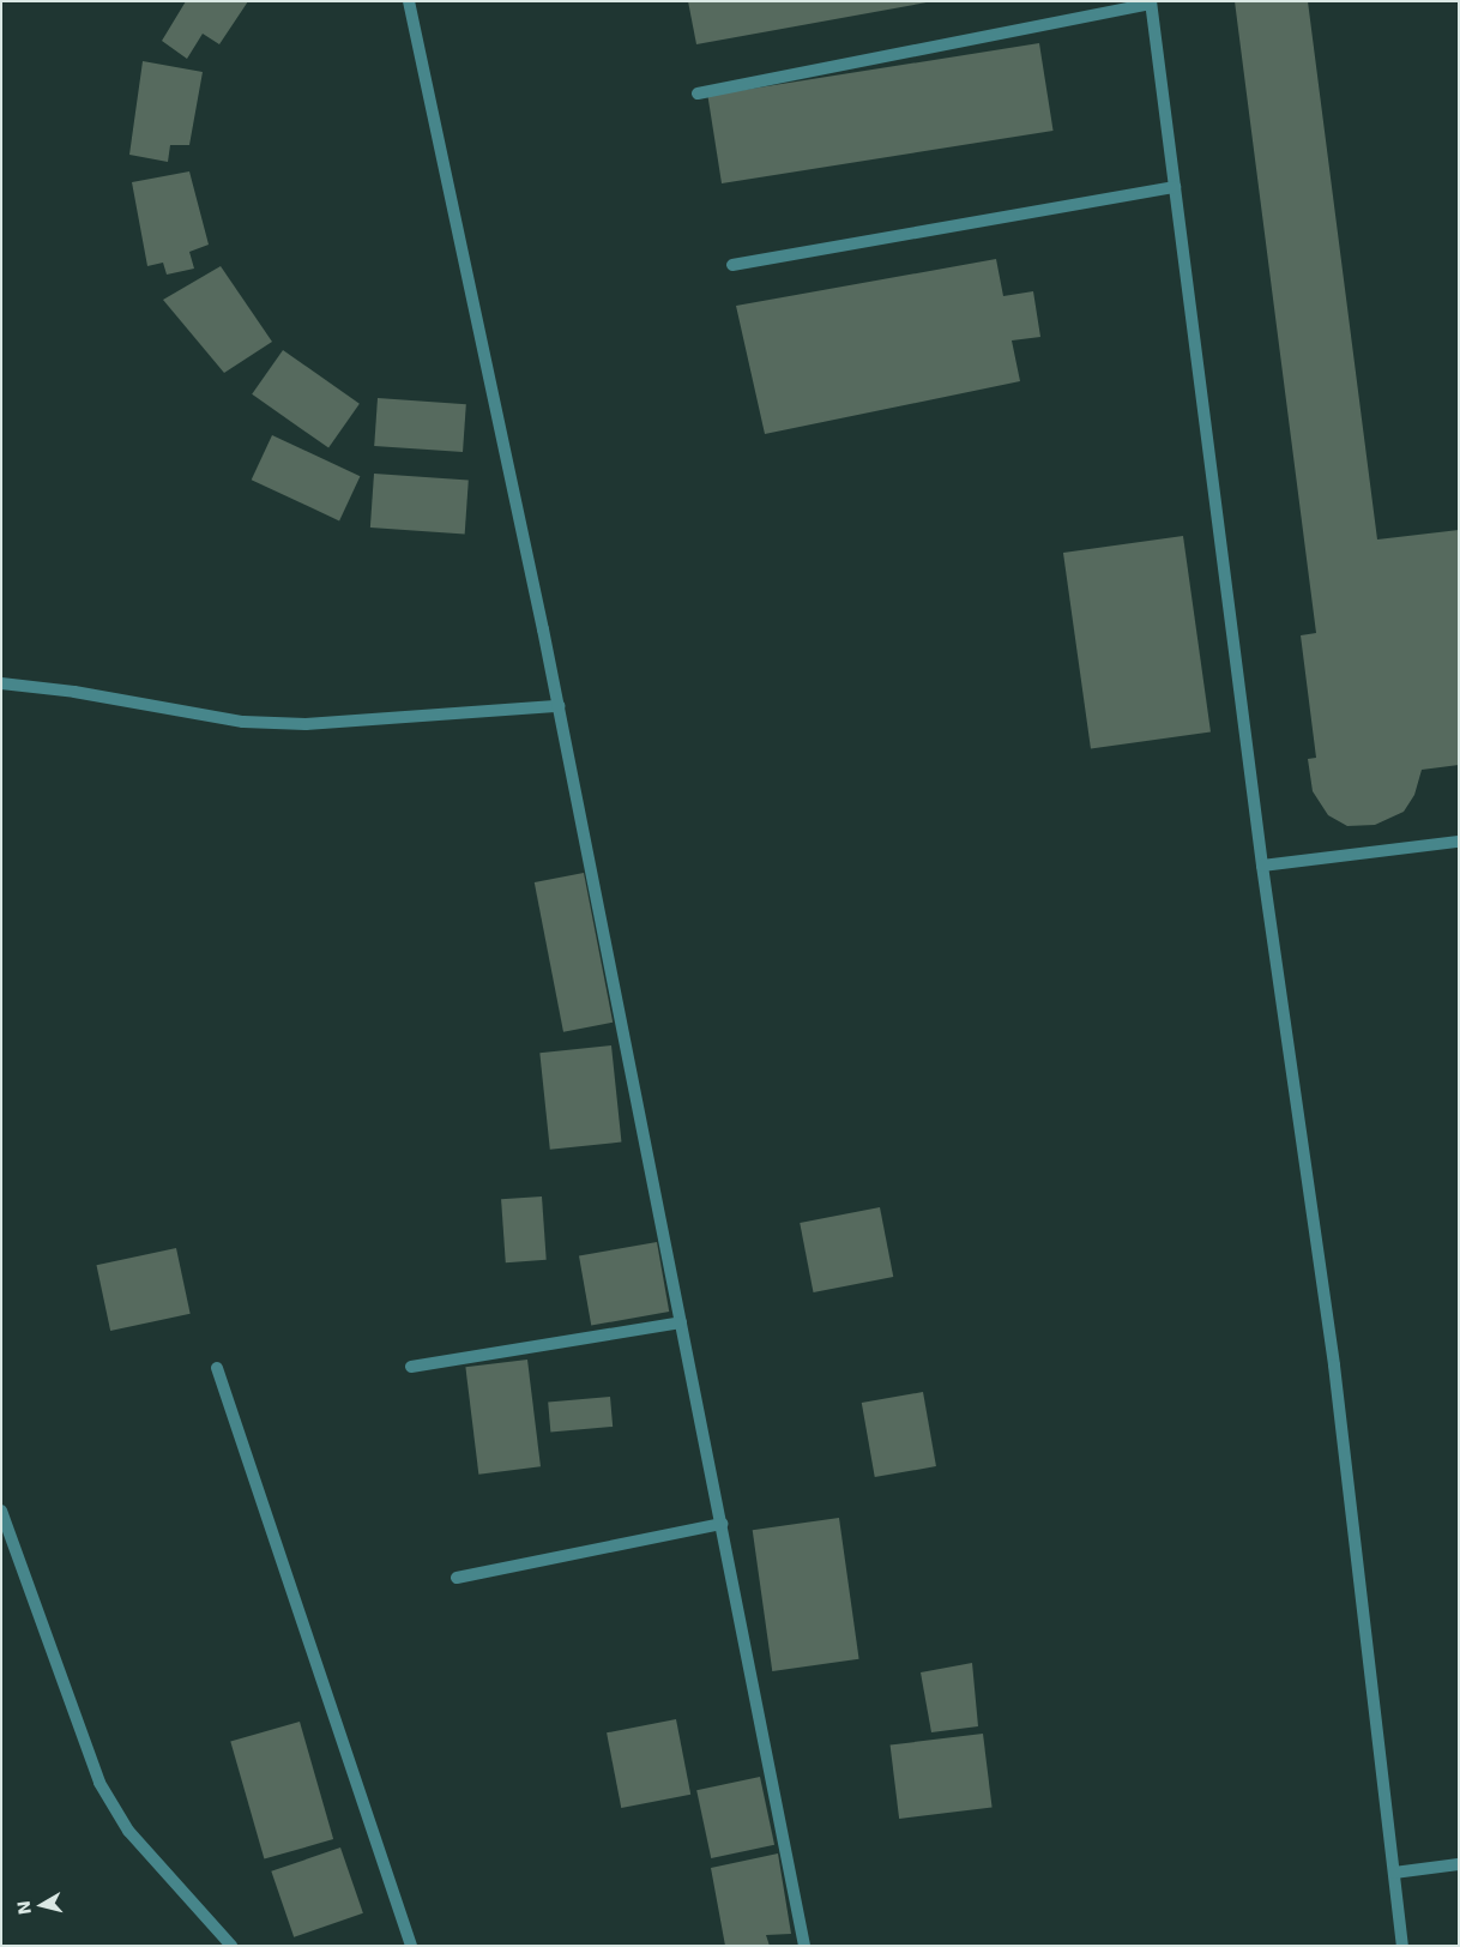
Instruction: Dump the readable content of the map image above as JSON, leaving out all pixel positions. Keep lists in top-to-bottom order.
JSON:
{
  "north": "left"
}
